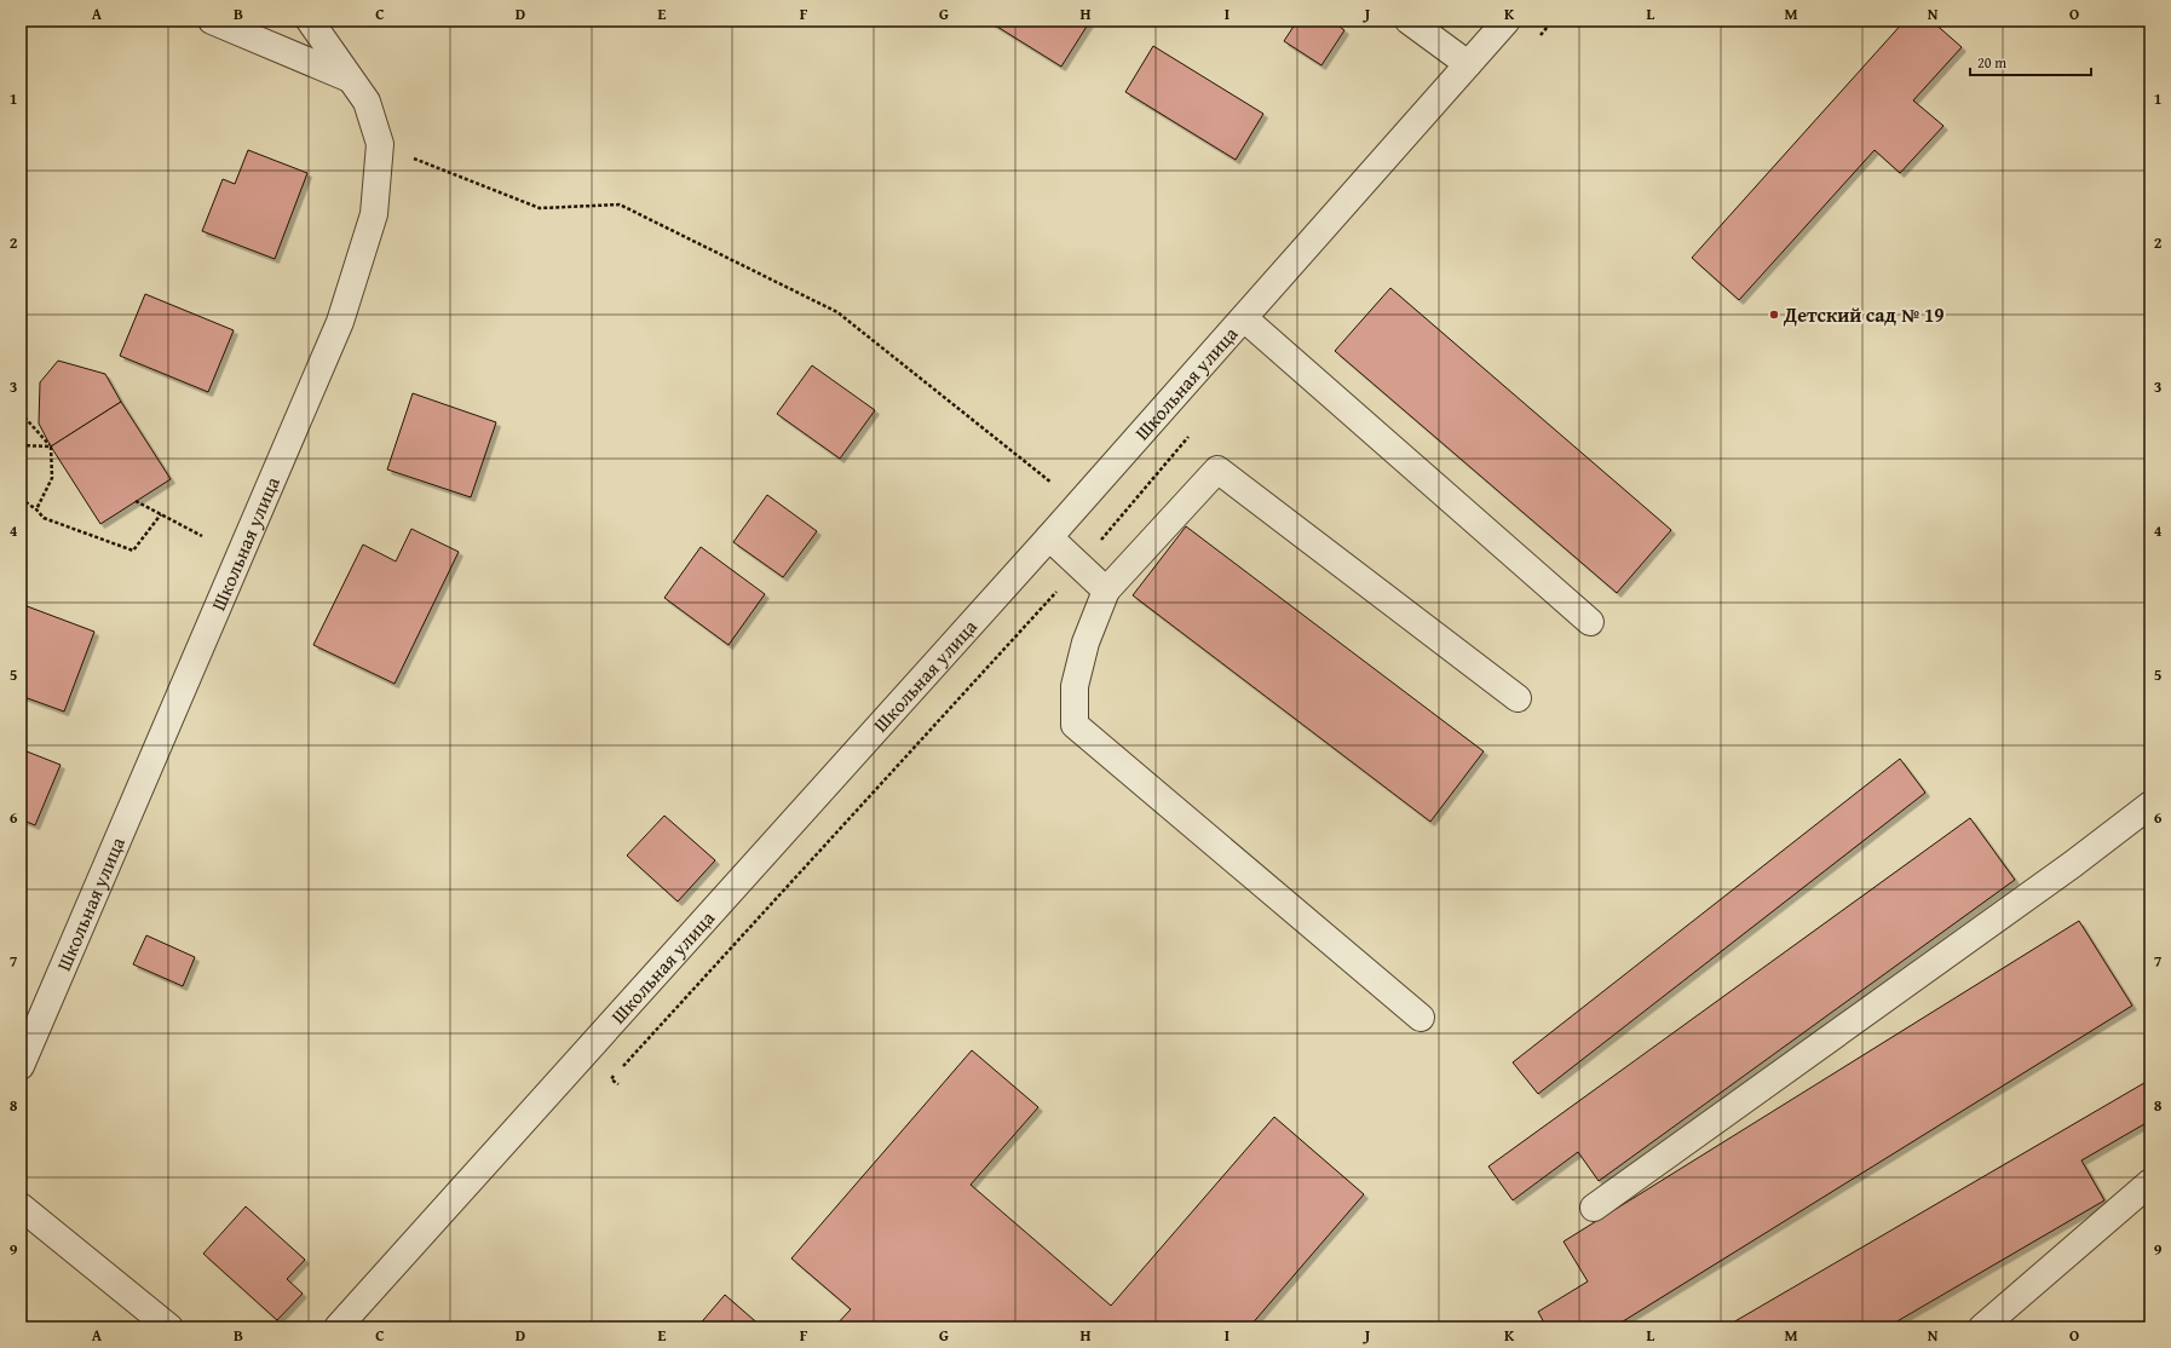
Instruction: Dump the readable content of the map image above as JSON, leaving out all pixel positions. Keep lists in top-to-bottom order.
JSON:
{
  "streets": {
    "street": ["Школьная улица"]
  },
  "places": ["Детский сад № 19"],
  "scale_bar": "20 m",
  "grid": {
    "columns": [
      "A",
      "B",
      "C",
      "D",
      "E",
      "F",
      "G",
      "H",
      "I",
      "J",
      "K",
      "L",
      "M",
      "N",
      "O"
    ],
    "rows": [
      "1",
      "2",
      "3",
      "4",
      "5",
      "6",
      "7",
      "8",
      "9"
    ]
  }
}
